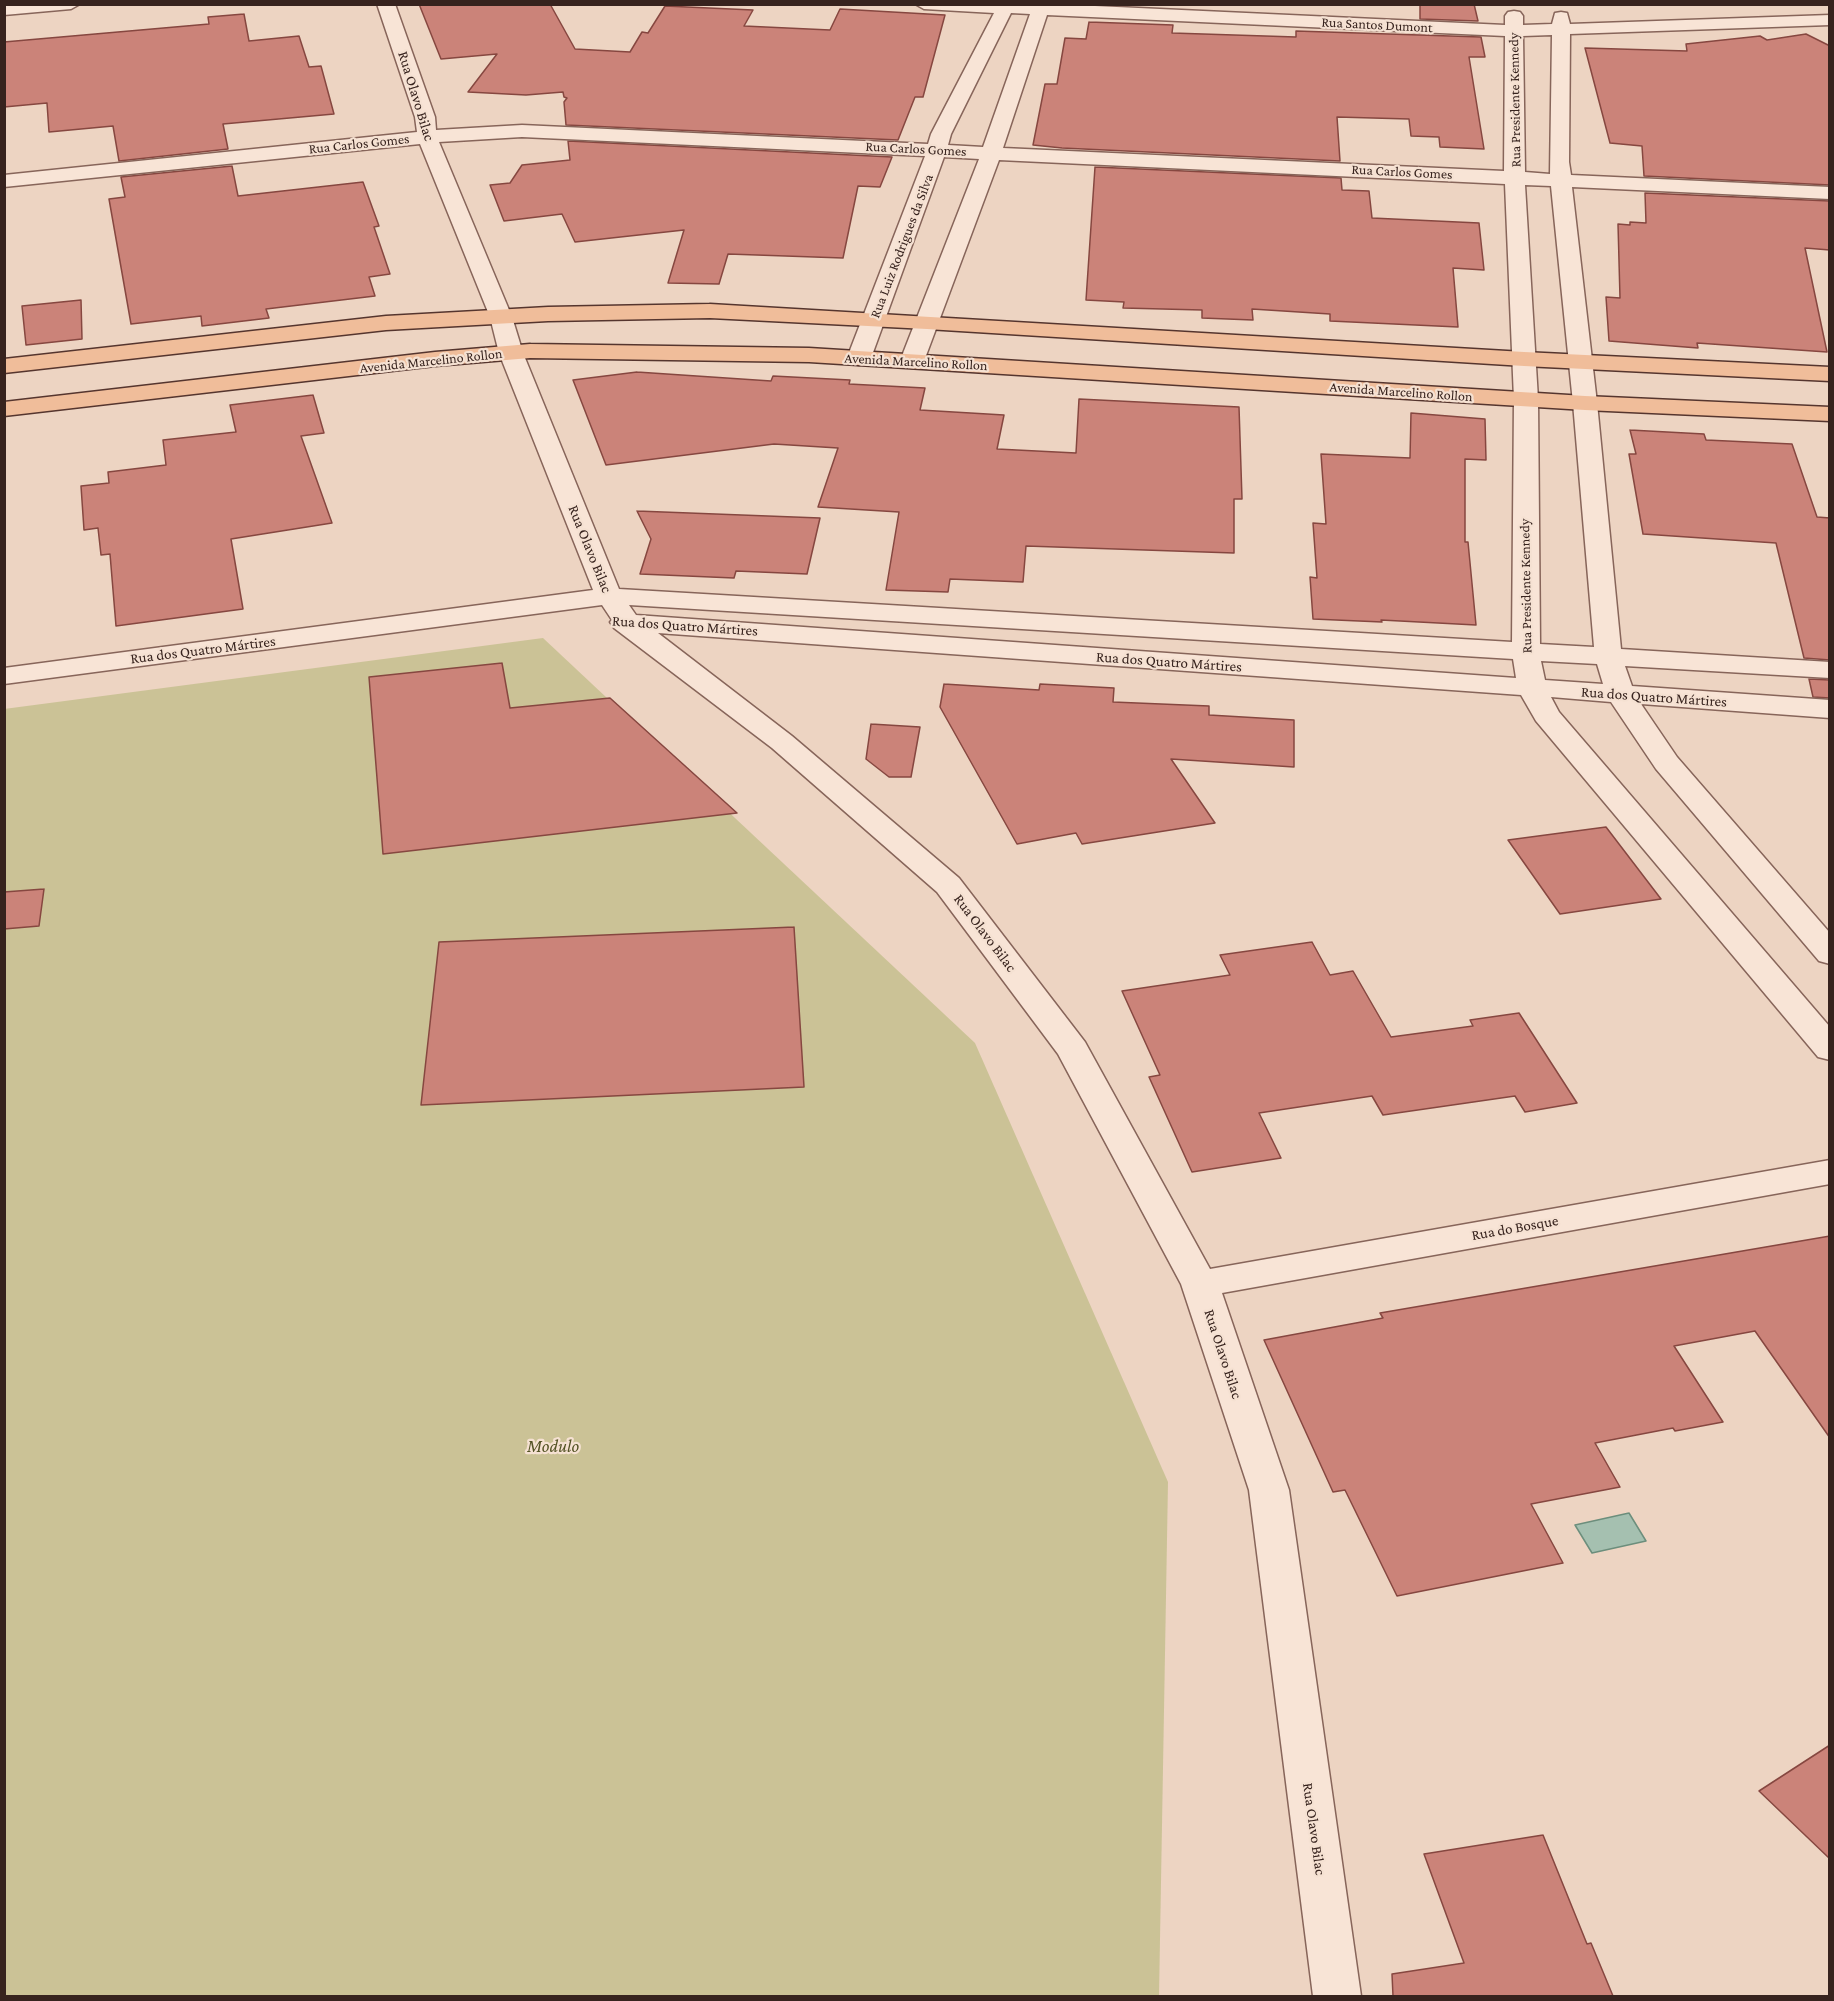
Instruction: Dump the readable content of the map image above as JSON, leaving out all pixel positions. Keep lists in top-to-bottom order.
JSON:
{
  "streets": {
    "main road": ["Avenida Marcelino Rollon"],
    "street": [
      "Rua Santos Dumont",
      "Rua Olavo Bilac",
      "Rua Presidente Kennedy",
      "Rua Carlos Gomes",
      "Rua Luiz Rodrigues da Silva",
      "Rua dos Quatro Mártires",
      "Rua do Bosque"
    ]
  },
  "crossings": [
    ["Rua Santos Dumont", "Rua Presidente Kennedy"],
    ["Rua Santos Dumont", "Rua Luiz Rodrigues da Silva"],
    ["Rua Olavo Bilac", "Rua Carlos Gomes"],
    ["Rua Olavo Bilac", "Avenida Marcelino Rollon"],
    ["Rua Olavo Bilac", "Rua dos Quatro Mártires"],
    ["Rua Olavo Bilac", "Rua do Bosque"],
    ["Rua Presidente Kennedy", "Rua Carlos Gomes"],
    ["Rua Presidente Kennedy", "Avenida Marcelino Rollon"],
    ["Rua Presidente Kennedy", "Rua dos Quatro Mártires"],
    ["Rua Carlos Gomes", "Rua Luiz Rodrigues da Silva"],
    ["Rua Luiz Rodrigues da Silva", "Avenida Marcelino Rollon"]
  ],
  "parks": ["Modulo"]
}
